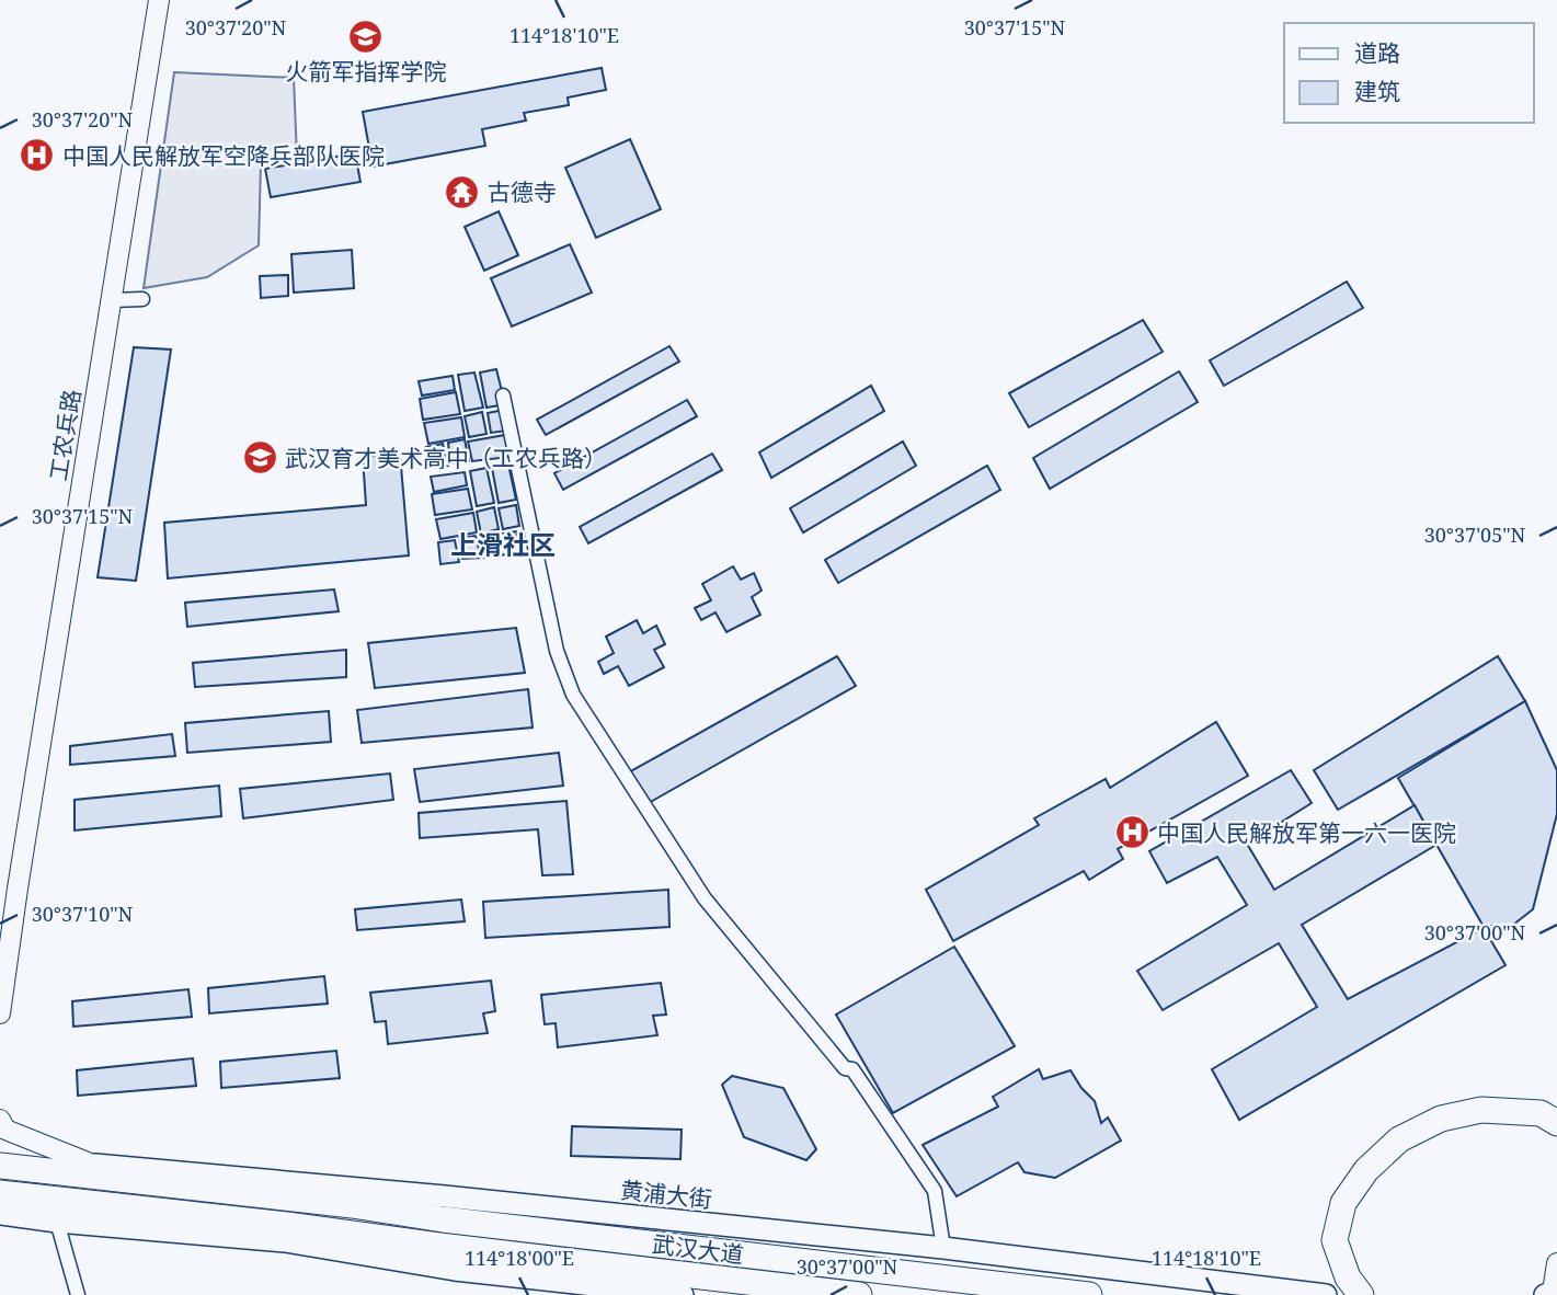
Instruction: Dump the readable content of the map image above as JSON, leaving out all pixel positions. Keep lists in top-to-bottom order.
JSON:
{
  "streets": {
    "highway": ["武汉大道"],
    "main road": ["黄浦大街"],
    "street": ["工农兵路"]
  },
  "districts": ["上滑社区"],
  "places": {
    "school or university": ["火箭军指挥学院", "武汉育才美术高中（工农兵路）"],
    "hospital": ["中国人民解放军空降兵部队医院", "中国人民解放军第一六一医院"],
    "temple": ["古德寺"]
  },
  "legend": ["道路", "建筑"],
  "coordinates": [
    "30°37'20\"N",
    "30°37'15\"N",
    "114°18'10\"E",
    "30°37'05\"N",
    "30°37'10\"N",
    "30°37'00\"N",
    "114°18'00\"E"
  ]
}
